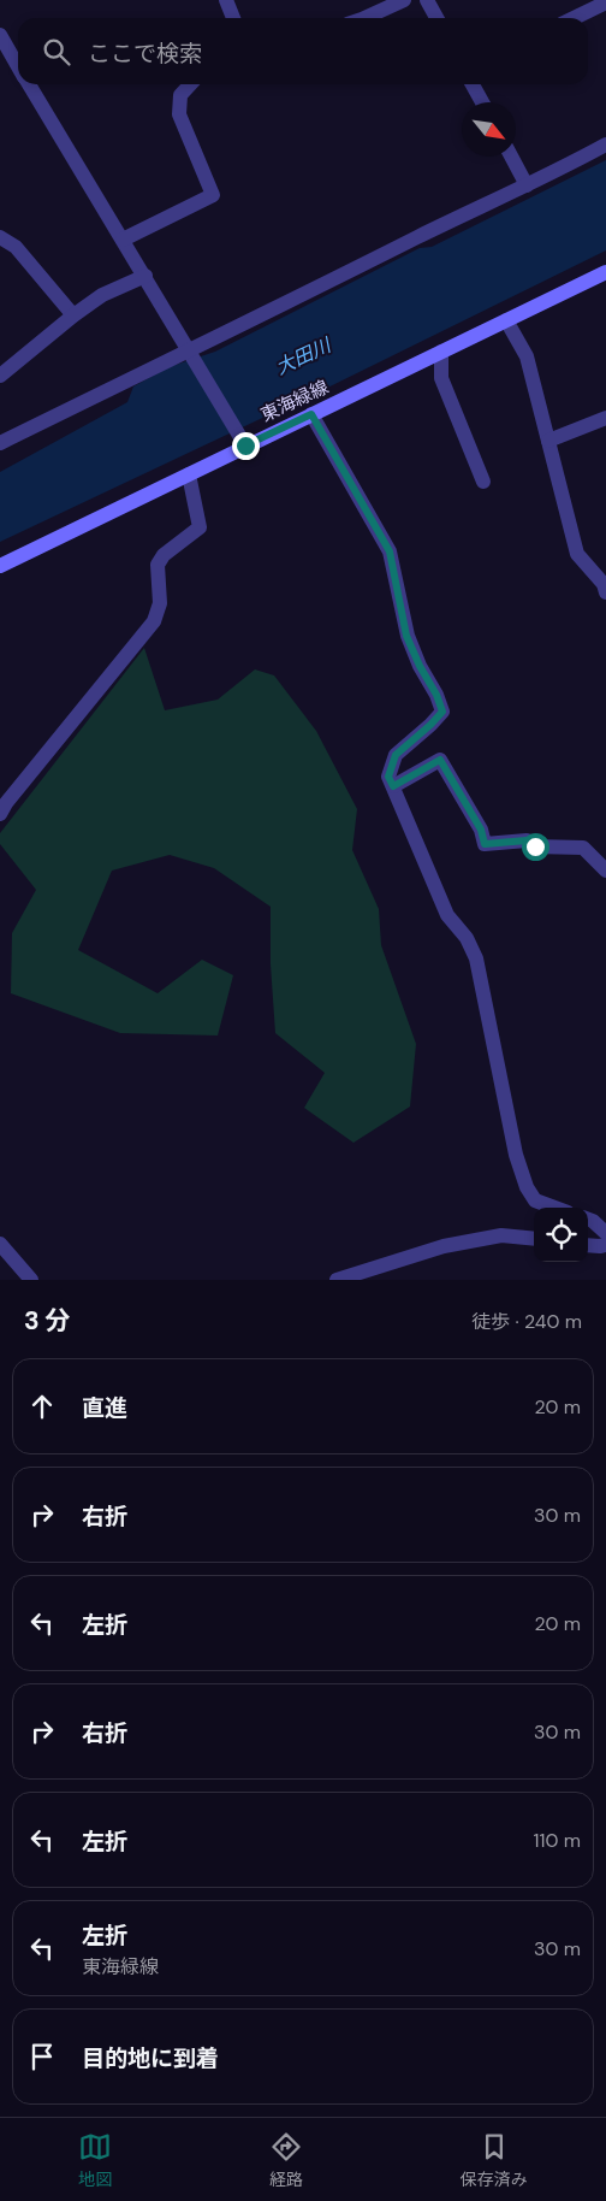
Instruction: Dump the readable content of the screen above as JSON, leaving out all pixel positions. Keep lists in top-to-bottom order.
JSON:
{
  "streets": {
    "main road": ["東海緑線"]
  },
  "water": ["大田川"],
  "north": "bottom right",
  "page": {
    "search": "ここで検索",
    "heading": ["3 分", "徒歩 · 240 m"],
    "list": [
      ["直進", "20 m"],
      ["右折", "30 m"],
      ["左折", "20 m"],
      ["右折", "30 m"],
      ["左折", "110 m"],
      ["左折", "東海緑線", "30 m"],
      "目的地に到着"
    ],
    "nav": ["地図", "経路", "保存済み"]
  }
}
